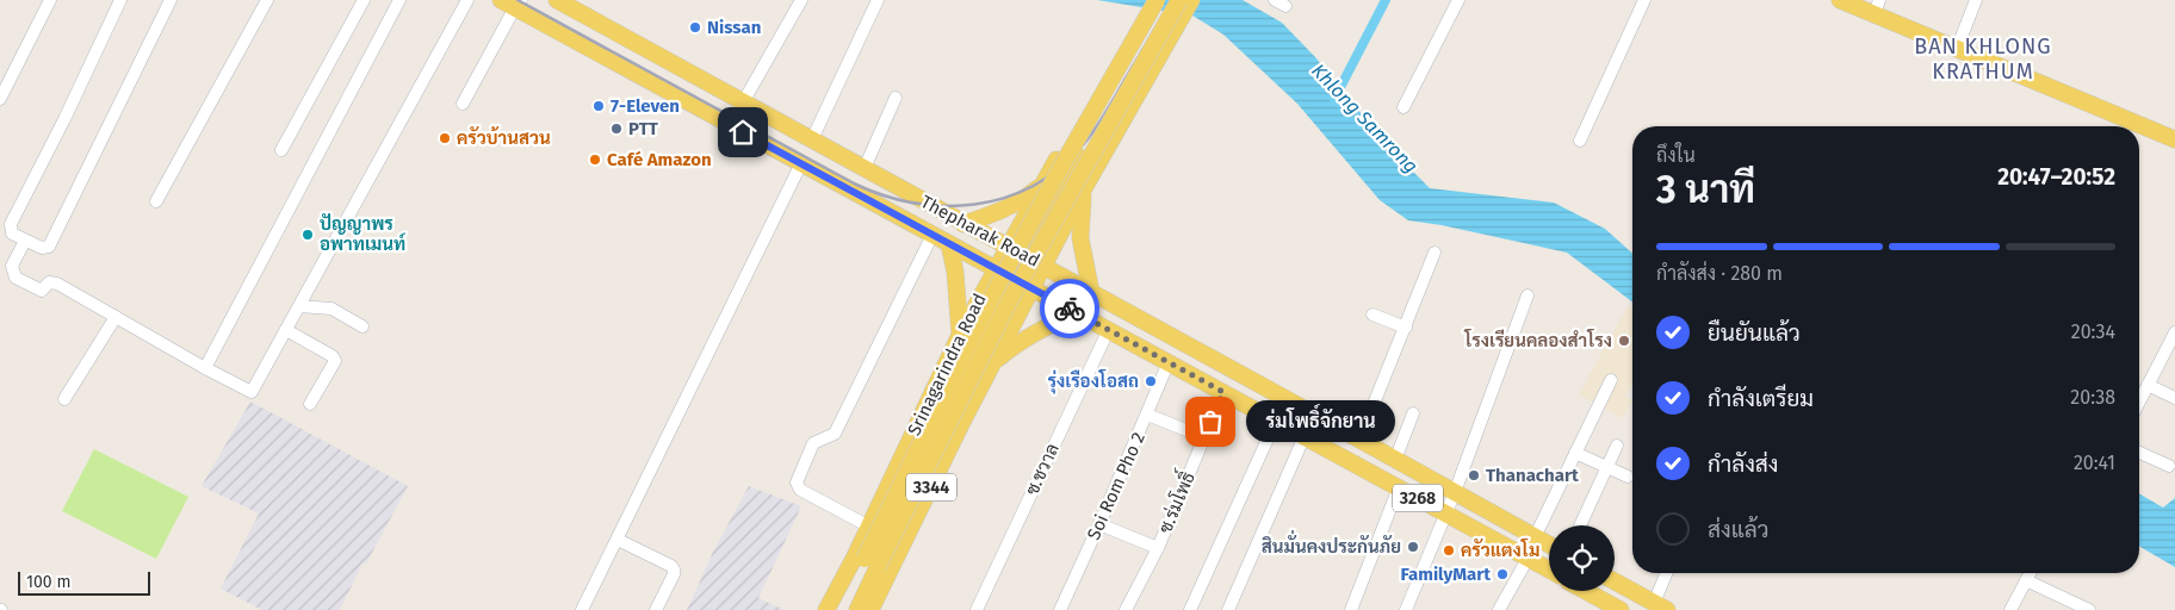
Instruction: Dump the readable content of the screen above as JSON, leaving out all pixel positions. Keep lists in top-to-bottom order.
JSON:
{
  "streets": {
    "main road": [
      "Thepharak Road",
      "Srinagarindra Road",
      "3344",
      "3268"
    ],
    "street": ["ซ.ชวาล", "Soi Rom Pho 2", "ซ.ร่มโพธิ์"]
  },
  "crossings": [
    ["Thepharak Road", "Srinagarindra Road"],
    ["Thepharak Road", "ซ.ชวาล"],
    ["Thepharak Road", "Soi Rom Pho 2"],
    ["Thepharak Road", "3344"],
    ["Thepharak Road", "ซ.ร่มโพธิ์"]
  ],
  "districts": ["BAN KHLONG KRATHUM"],
  "water": ["Khlong Samrong"],
  "places": [
    "Nissan",
    "7-Eleven",
    "PTT",
    "ครัวบ้านสวน",
    "Café Amazon",
    "ปัญญาพร อพาทเมนท์",
    "โรงเรียนคลองสำโรง",
    "รุ่งเรืองโอสถ",
    "ร่มโพธิ์จักยาน",
    "Thanachart",
    "สินมั่นคงประกันภัย",
    "ครัวแตงโม",
    "FamilyMart"
  ],
  "scale_bar": "100 m",
  "page": {
    "heading": ["3 นาที", "ถึงใน", "20:47–20:52"],
    "bar": "กำลังส่ง · 280 m",
    "list": [
      ["ยืนยันแล้ว", "20:34"],
      ["กำลังเตรียม", "20:38"],
      ["กำลังส่ง", "20:41"],
      "ส่งแล้ว"
    ],
    "bubble": "ร่มโพธิ์จักยาน",
    "scale": "100 m"
  }
}
